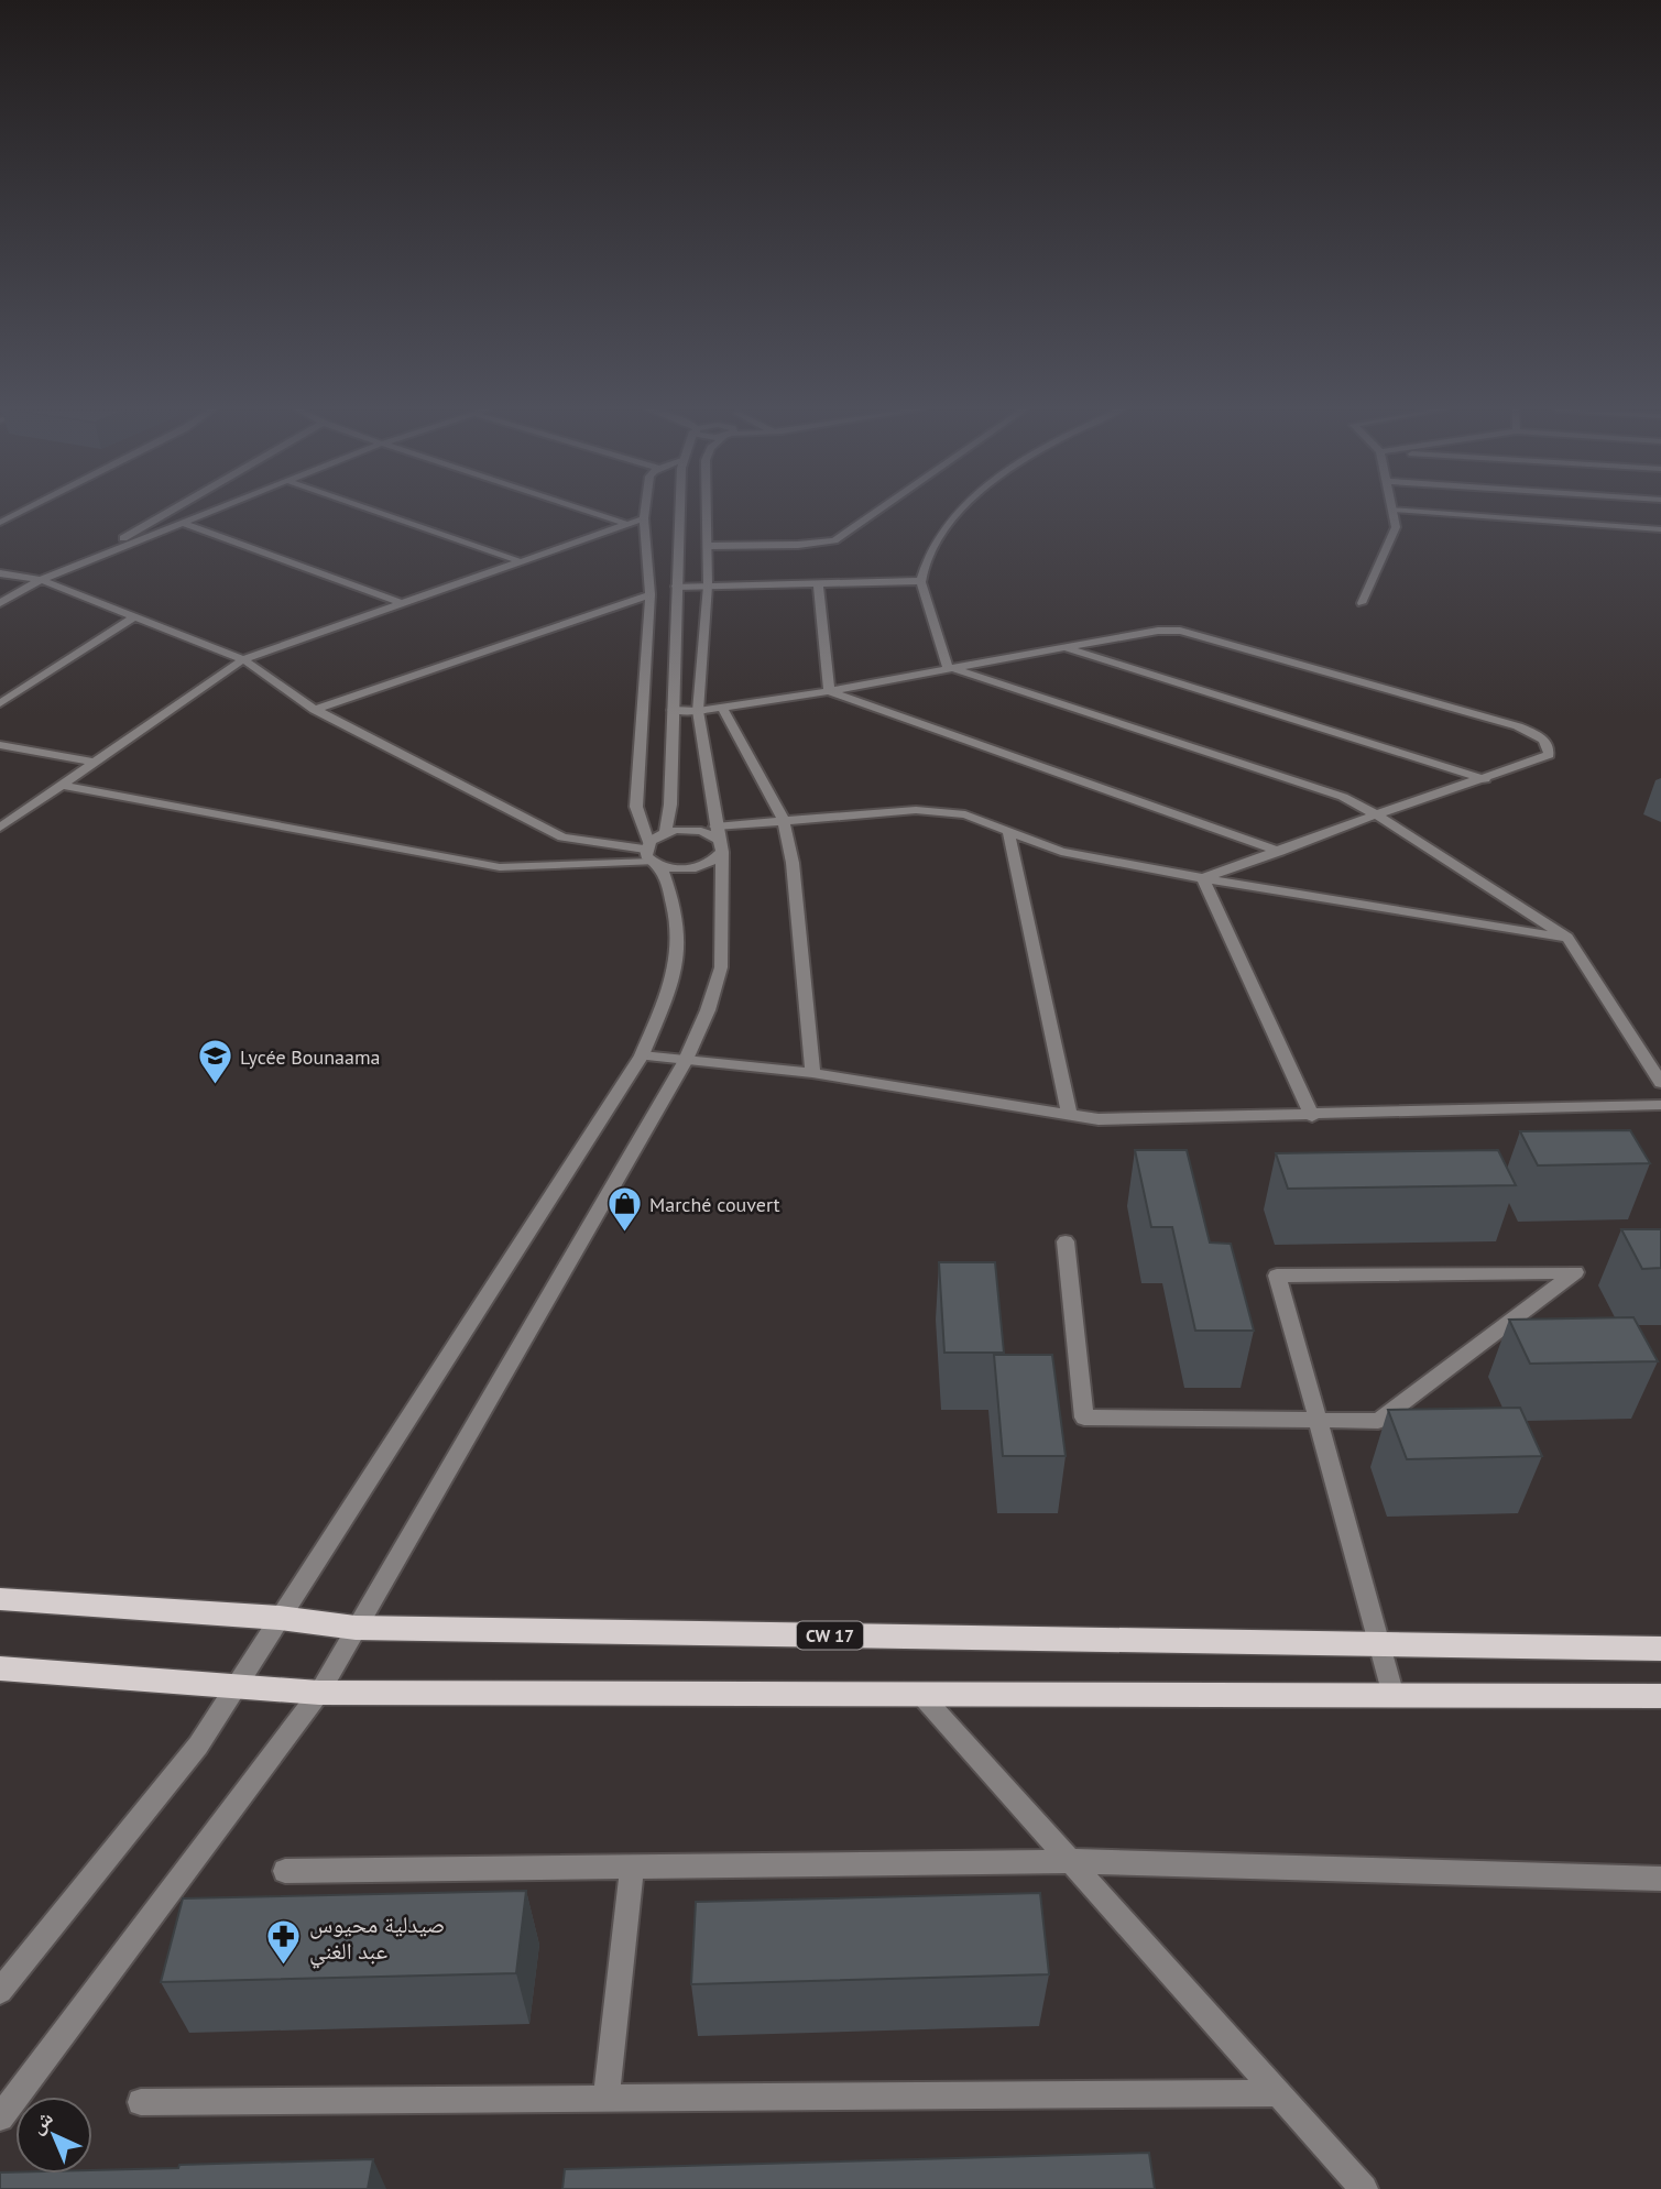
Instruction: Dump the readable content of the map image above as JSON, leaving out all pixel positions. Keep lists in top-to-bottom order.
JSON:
{
  "streets": {
    "main road": ["CW 17"]
  },
  "places": {
    "school or university": ["Lycée Bounaama"],
    "shop": ["Marché couvert"],
    "pharmacy": ["صيدلية محيوس عبد الغني"]
  },
  "north": "top left"
}
